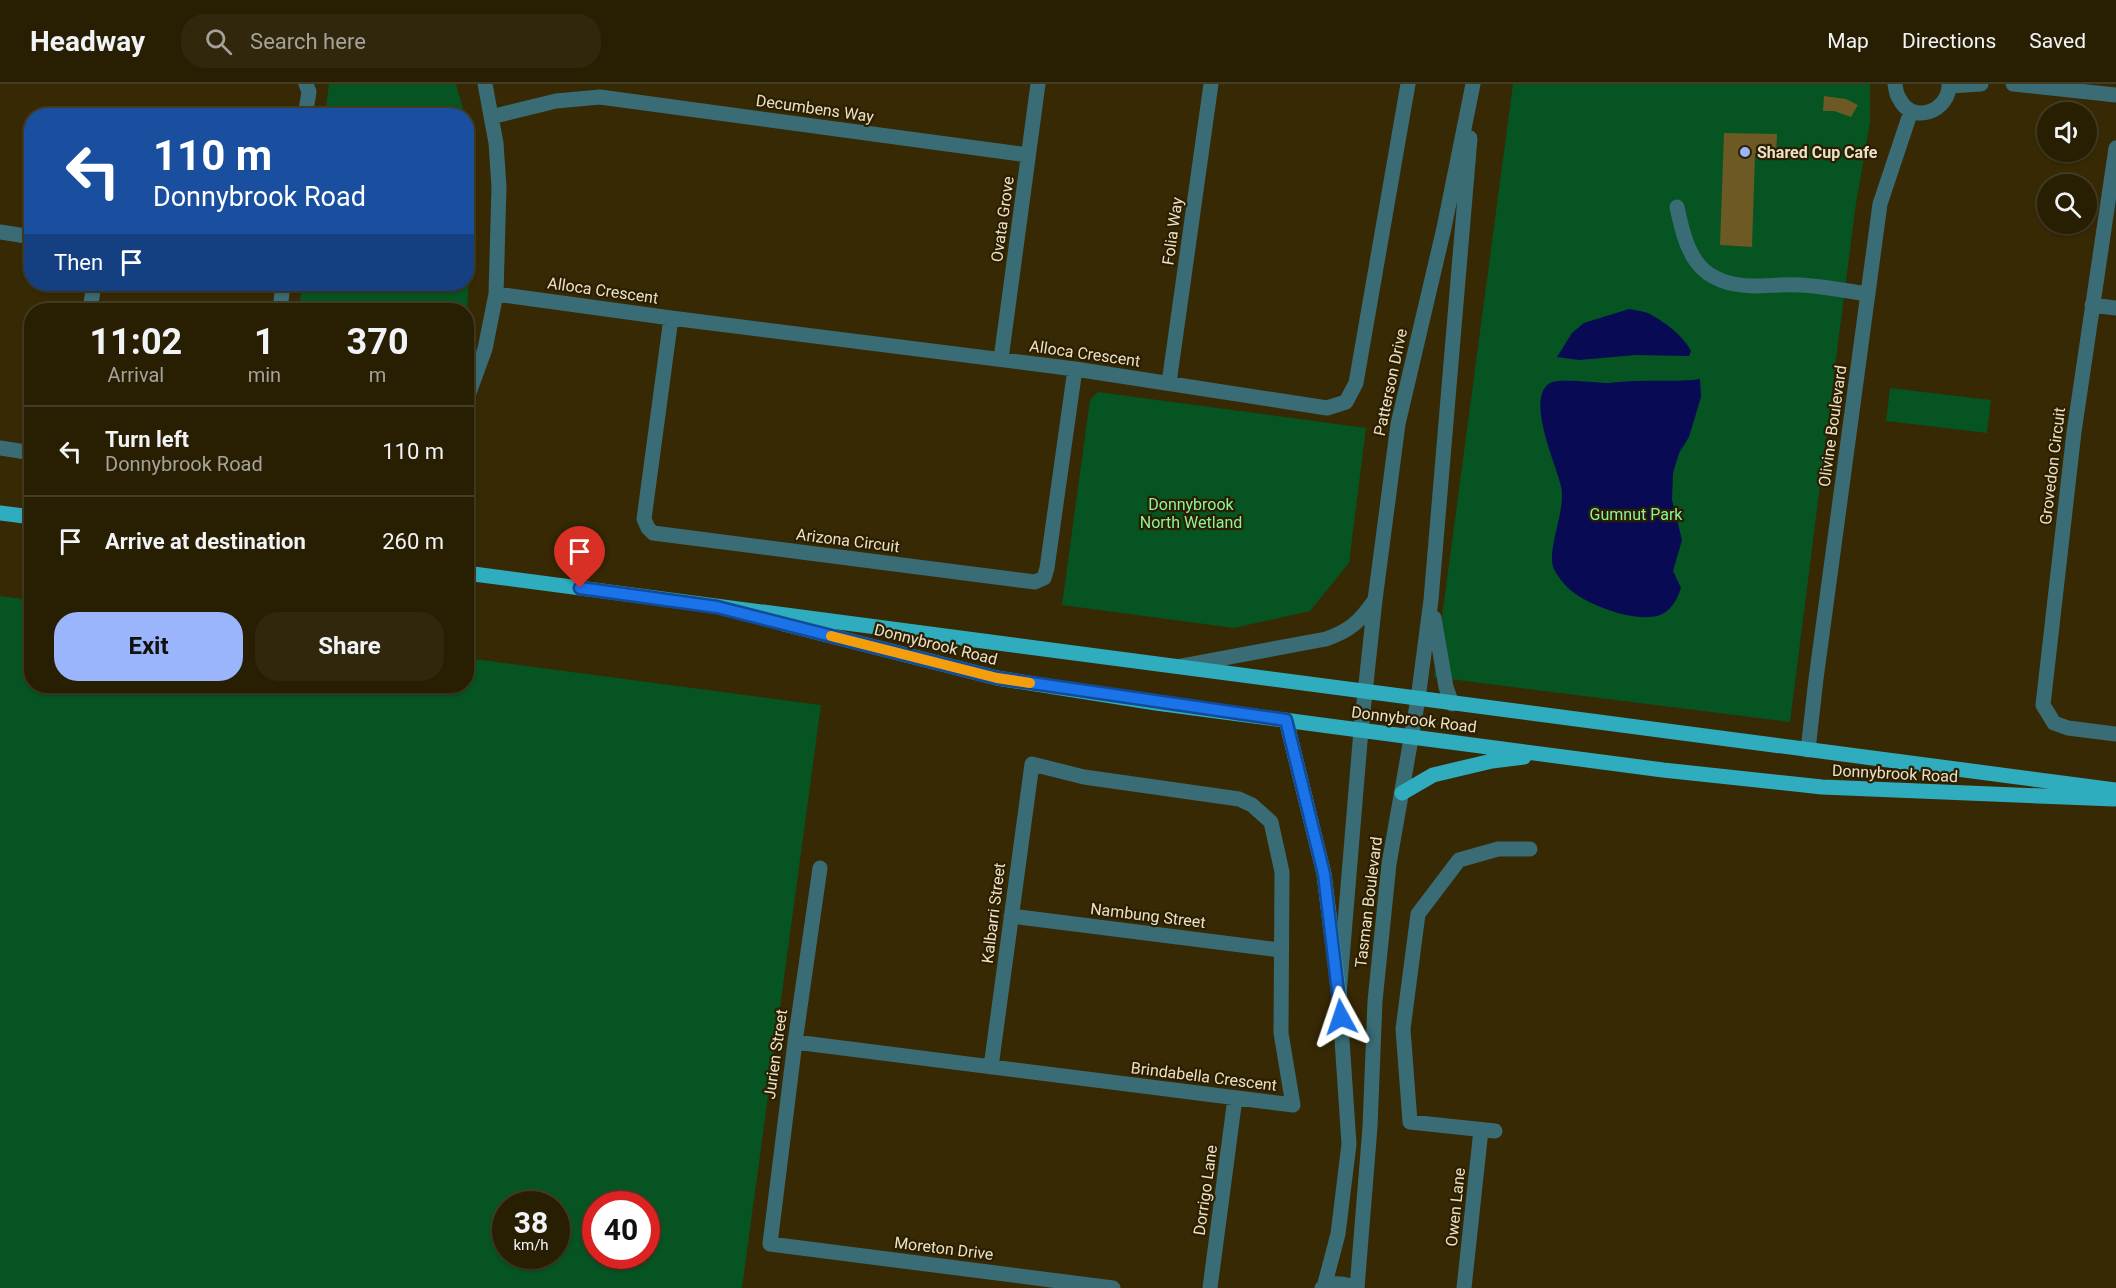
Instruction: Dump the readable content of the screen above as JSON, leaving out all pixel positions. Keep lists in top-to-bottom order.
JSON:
{
  "streets": {
    "main road": ["Donnybrook Road"],
    "street": [
      "Decumbens Way",
      "Ovata Grove",
      "Folia Way",
      "Alloca Crescent",
      "Patterson Drive",
      "Olivine Boulevard",
      "Grovedon Circuit",
      "Arizona Circuit",
      "Tasman Boulevard",
      "Kalbarri Street",
      "Nambung Street",
      "Jurien Street",
      "Brindabella Crescent",
      "Dorrigo Lane",
      "Owen Lane",
      "Moreton Drive"
    ]
  },
  "crossings": [
    ["Decumbens Way", "Ovata Grove"],
    ["Ovata Grove", "Alloca Crescent"],
    ["Folia Way", "Alloca Crescent"],
    ["Alloca Crescent", "Arizona Circuit"],
    ["Patterson Drive", "Donnybrook Road"],
    ["Patterson Drive", "Tasman Boulevard"],
    ["Olivine Boulevard", "Donnybrook Road"],
    ["Donnybrook Road", "Tasman Boulevard"],
    ["Kalbarri Street", "Nambung Street"],
    ["Kalbarri Street", "Brindabella Crescent"],
    ["Nambung Street", "Brindabella Crescent"],
    ["Jurien Street", "Brindabella Crescent"],
    ["Jurien Street", "Moreton Drive"],
    ["Brindabella Crescent", "Dorrigo Lane"]
  ],
  "parks": ["Donnybrook North Wetland", "Gumnut Park"],
  "places": ["Shared Cup Cafe"],
  "page": {
    "header": "Headway",
    "search": "Search here",
    "nav": ["Map", "Directions", "Saved"],
    "turn": ["110 m", "Donnybrook Road"],
    "then": "Then",
    "eta": [
      "11:02",
      "Arrival",
      "1",
      "min",
      "370",
      "m"
    ],
    "list": [
      {
        "name": "Turn left",
        "note": "Donnybrook Road",
        "value": "110 m"
      },
      {
        "name": "Arrive at destination",
        "value": "260 m"
      }
    ],
    "buttons": ["Exit", "Share"],
    "speed": "38 km/h",
    "limit": "40"
  }
}
